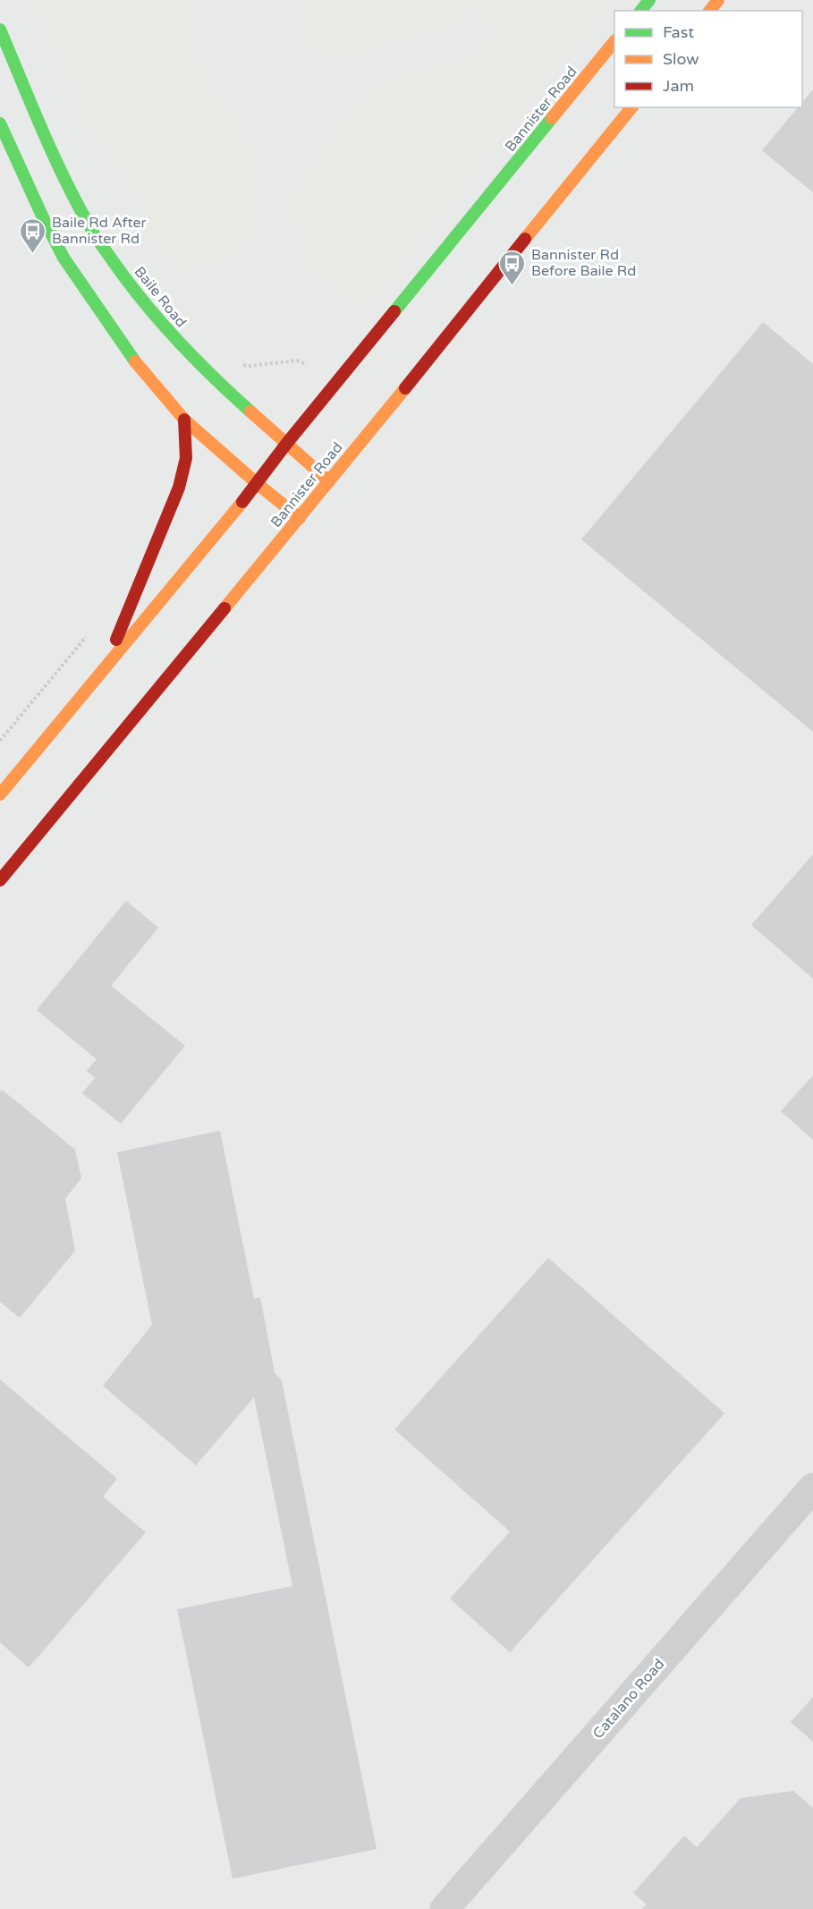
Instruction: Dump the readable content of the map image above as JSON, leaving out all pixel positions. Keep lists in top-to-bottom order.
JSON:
{
  "streets": {
    "main road": ["Bannister Road", "Baile Road"],
    "street": ["Catalano Road"]
  },
  "crossings": [
    ["Bannister Road", "Baile Road"]
  ],
  "places": {
    "bus stop": ["Baile Rd After Bannister Rd", "Bannister Rd Before Baile Rd"]
  },
  "legend": ["Fast", "Slow", "Jam"]
}
